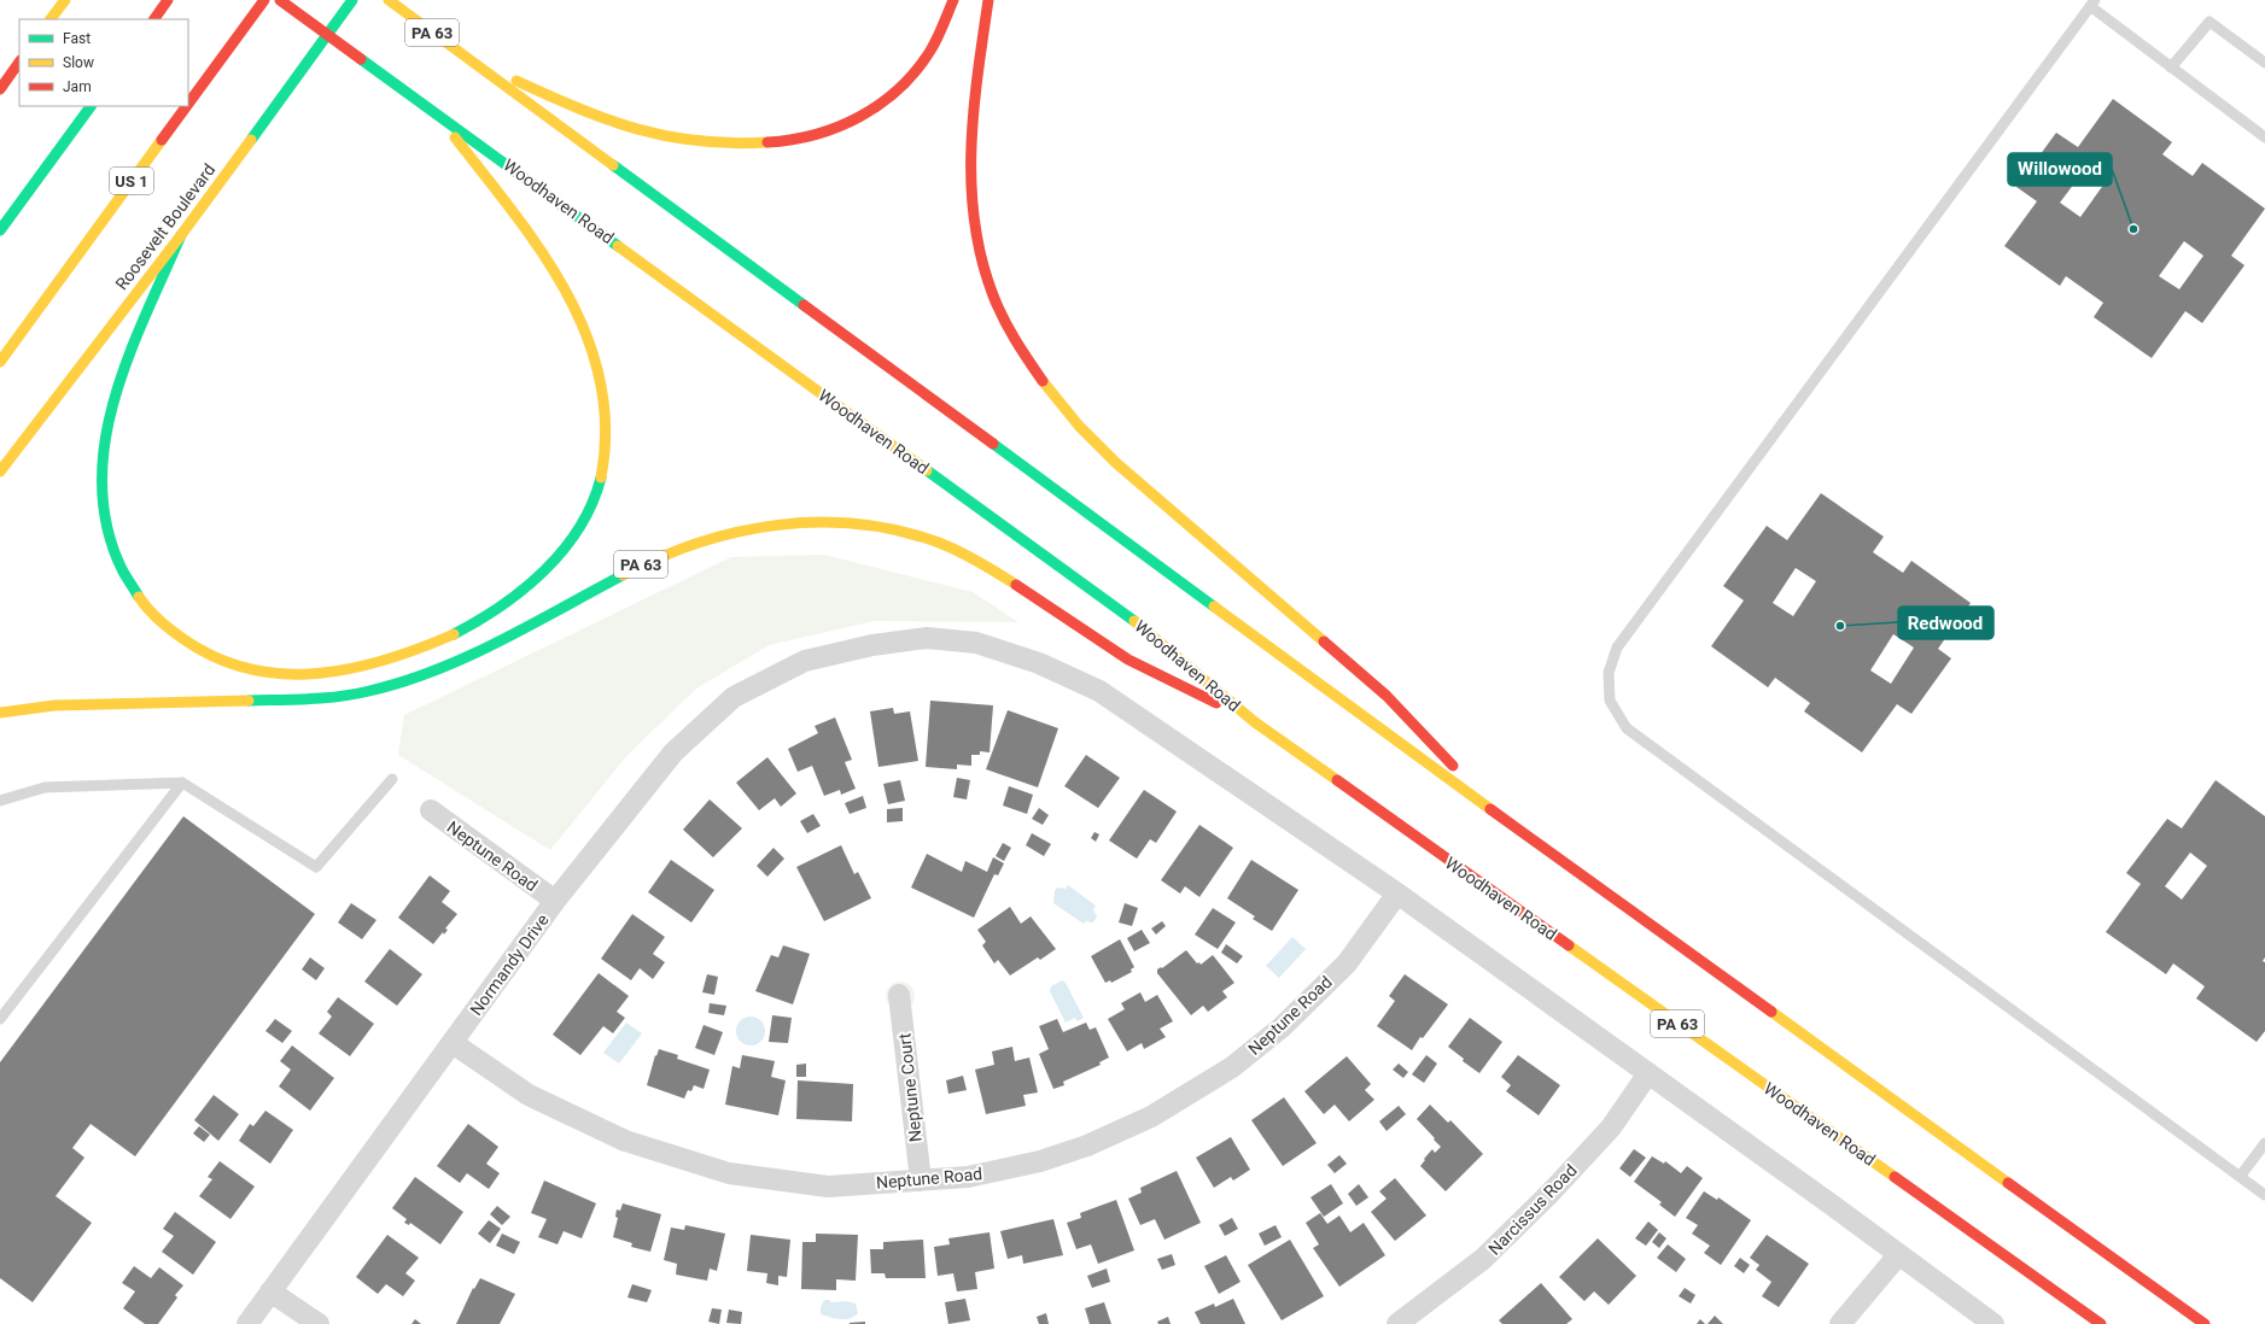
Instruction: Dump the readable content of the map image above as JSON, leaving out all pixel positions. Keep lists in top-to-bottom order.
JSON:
{
  "streets": {
    "highway": [
      "PA 63",
      "US 1",
      "Woodhaven Road",
      "Roosevelt Boulevard"
    ],
    "street": [
      "Neptune Road",
      "Normandy Drive",
      "Neptune Court",
      "Narcissus Road"
    ]
  },
  "crossings": [
    ["PA 63", "Woodhaven Road"],
    ["Neptune Road", "Normandy Drive"],
    ["Neptune Road", "Neptune Court"]
  ],
  "places": ["Willowood", "Redwood"],
  "legend": ["Fast", "Slow", "Jam"]
}
